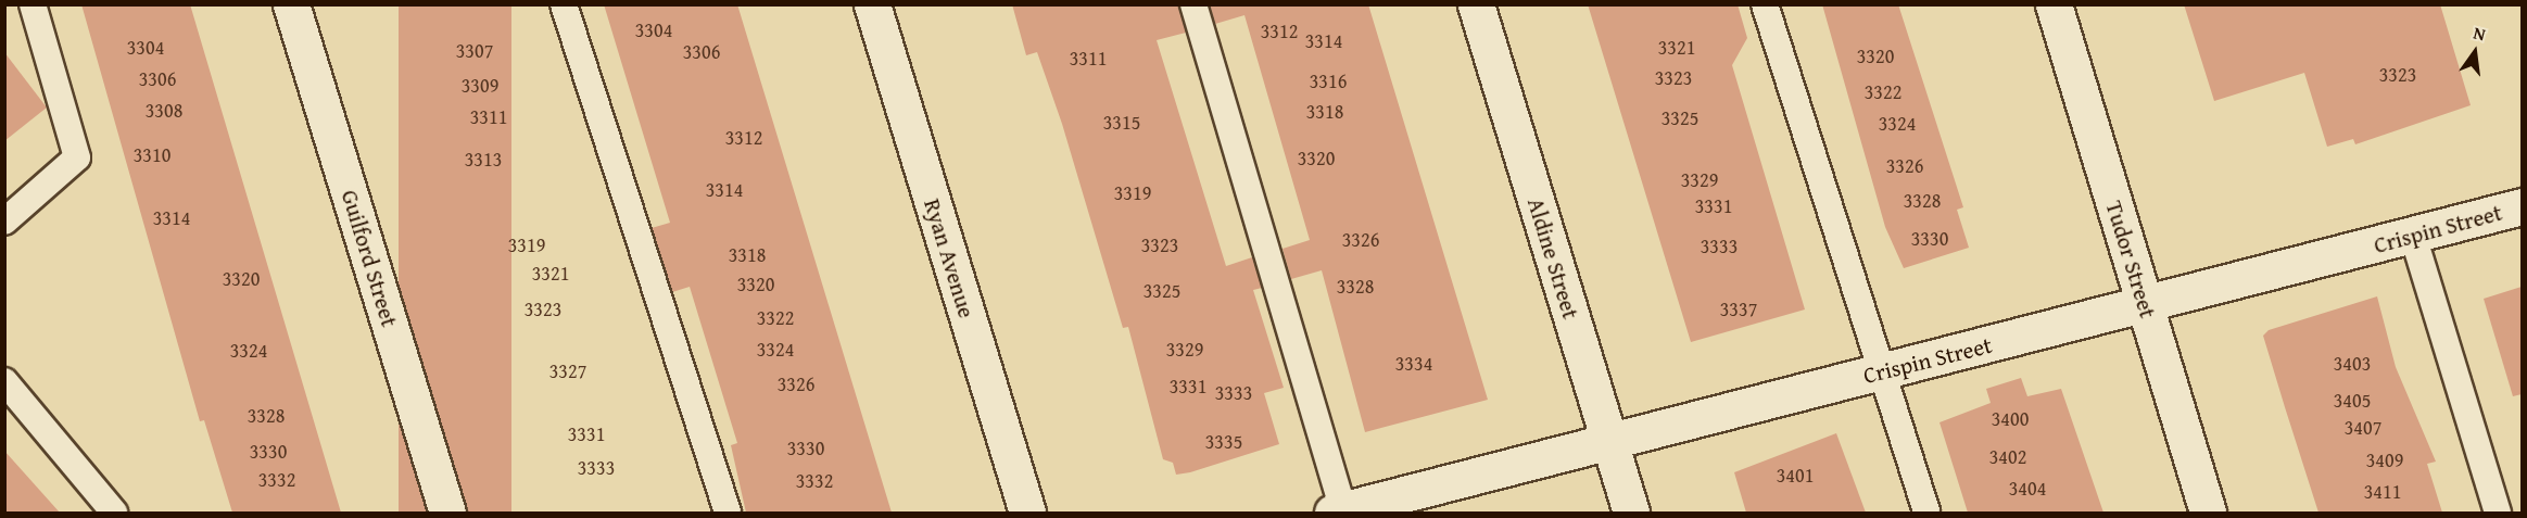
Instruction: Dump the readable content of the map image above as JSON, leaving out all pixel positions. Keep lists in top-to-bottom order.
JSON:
{
  "streets": {
    "street": [
      "Crispin Street",
      "Guilford Street",
      "Ryan Avenue",
      "Aldine Street",
      "Tudor Street"
    ]
  },
  "crossings": [
    ["Crispin Street", "Aldine Street"],
    ["Crispin Street", "Tudor Street"]
  ],
  "house_numbers": [
    "3304",
    "3312",
    "3314",
    "3304",
    "3321",
    "3307",
    "3306",
    "3320",
    "3311",
    "3323",
    "3323",
    "3306",
    "3316",
    "3309",
    "3322",
    "3308",
    "3318",
    "3311",
    "3325",
    "3315",
    "3324",
    "3312",
    "3310",
    "3320",
    "3313",
    "3326",
    "3329",
    "3314",
    "3319",
    "3328",
    "3331",
    "3314",
    "3330",
    "3326",
    "3319",
    "3323",
    "3333",
    "3318",
    "3321",
    "3320",
    "3320",
    "3328",
    "3325",
    "3323",
    "3337",
    "3322",
    "3324",
    "3329",
    "3324",
    "3334",
    "3403",
    "3327",
    "3326",
    "3331",
    "3333",
    "3405",
    "3328",
    "3400",
    "3407",
    "3331",
    "3335",
    "3330",
    "3330",
    "3402",
    "3409",
    "3333",
    "3401",
    "3332",
    "3332",
    "3404",
    "3411"
  ],
  "north": "top"
}
